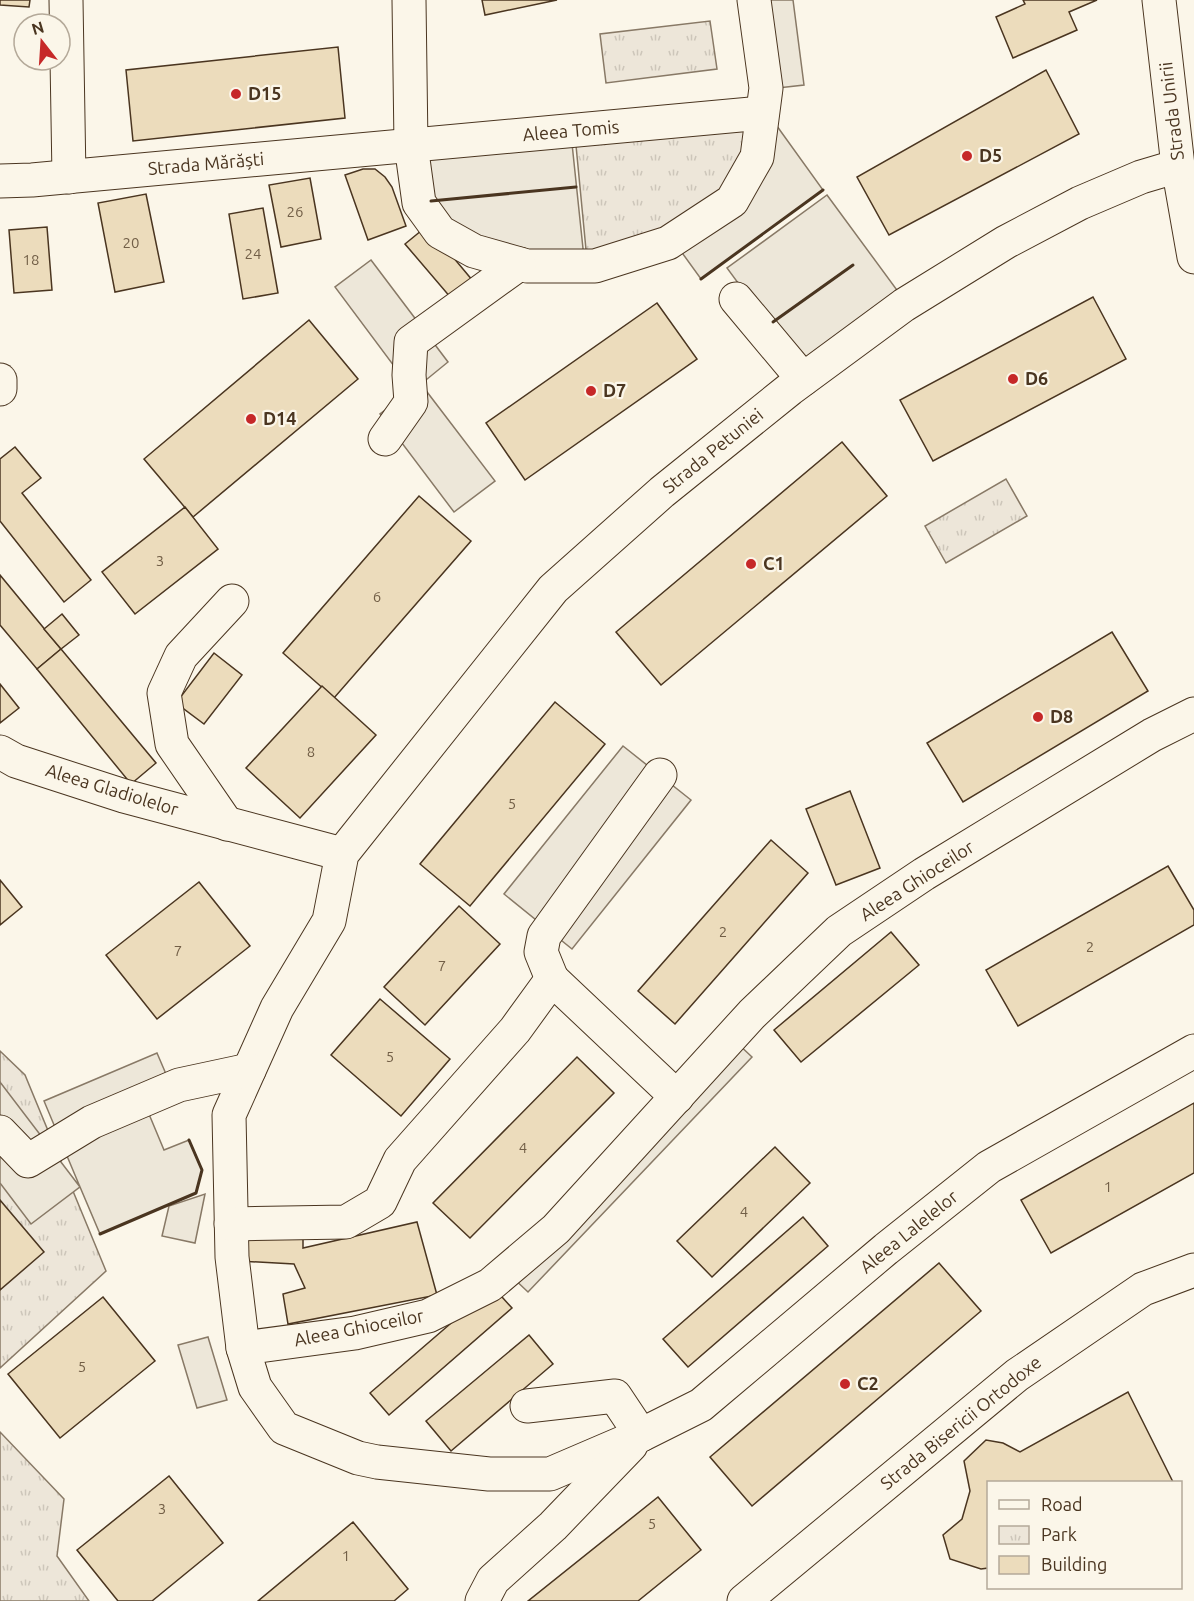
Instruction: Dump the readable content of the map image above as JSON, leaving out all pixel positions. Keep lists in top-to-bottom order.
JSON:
{
  "streets": {
    "street": [
      "Strada Unirii",
      "Aleea Tomis",
      "Strada Mărăști",
      "Strada Petuniei",
      "Aleea Gladiolelor",
      "Aleea Ghioceilor",
      "Aleea Lalelelor",
      "Strada Bisericii Ortodoxe"
    ]
  },
  "crossings": [
    ["Strada Unirii", "Strada Petuniei"],
    ["Aleea Tomis", "Strada Mărăști"],
    ["Strada Petuniei", "Aleea Gladiolelor"]
  ],
  "places": [
    "D15",
    "D5",
    "D6",
    "D7",
    "D14",
    "C1",
    "D8",
    "C2"
  ],
  "house_numbers": [
    "26",
    "20",
    "24",
    "18",
    "3",
    "6",
    "8",
    "5",
    "2",
    "2",
    "7",
    "7",
    "5",
    "4",
    "1",
    "4",
    "5",
    "3",
    "5",
    "1"
  ],
  "legend": ["Road", "Park", "Building"],
  "north": "top"
}
